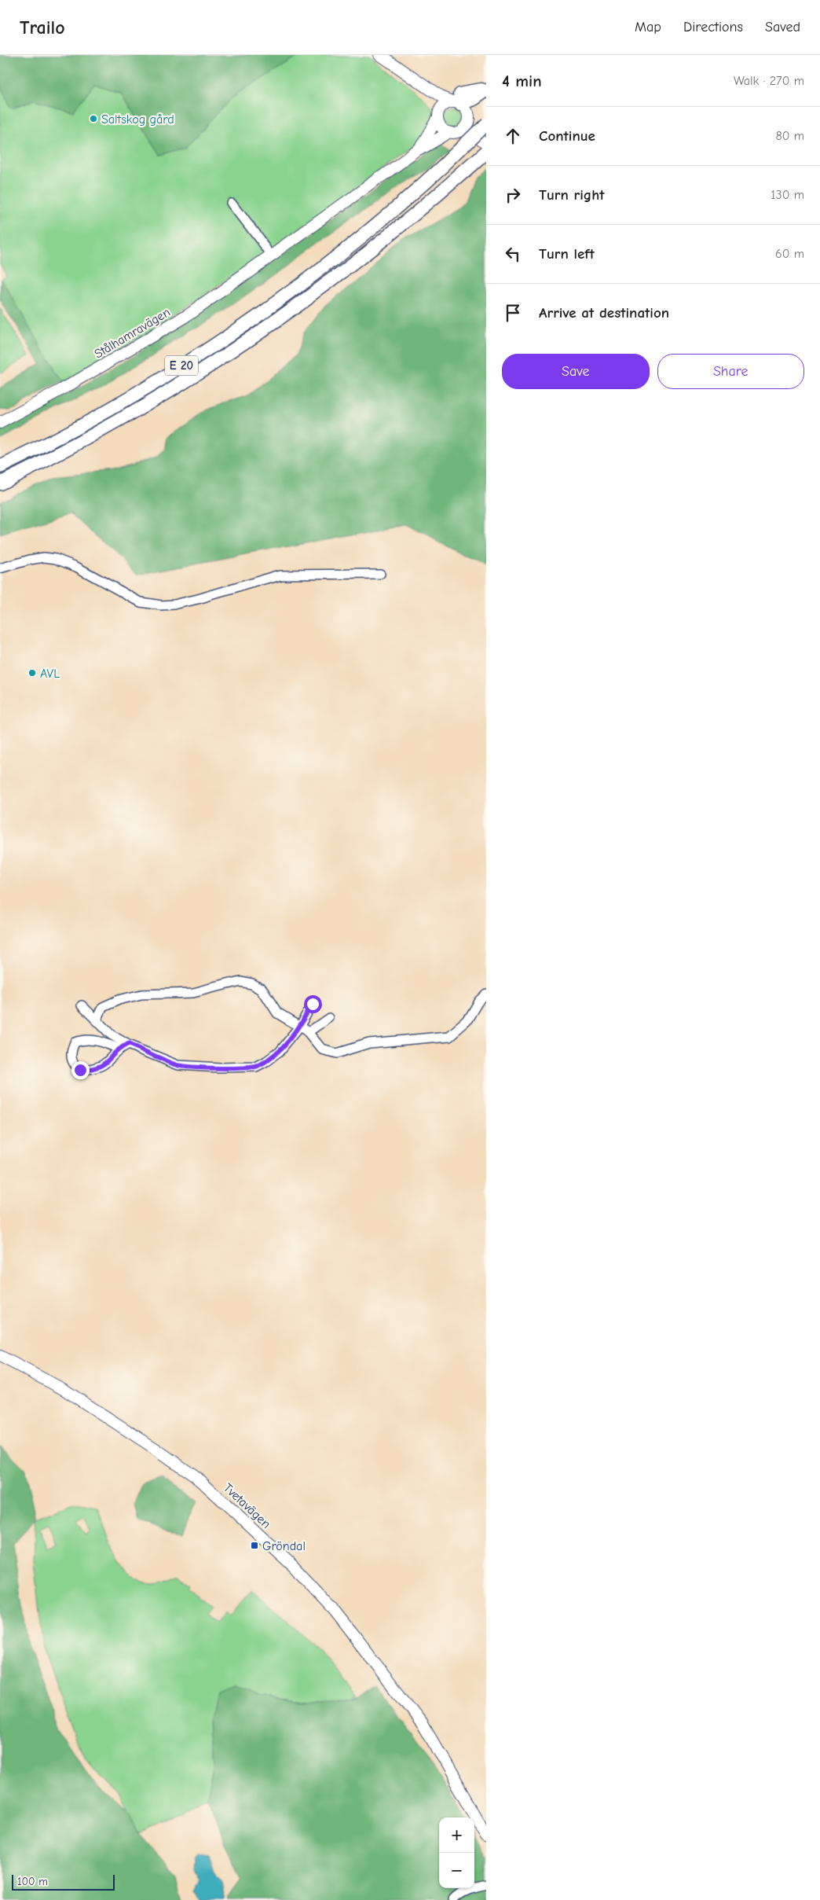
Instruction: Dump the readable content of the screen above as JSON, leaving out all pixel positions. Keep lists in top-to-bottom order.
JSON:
{
  "streets": {
    "highway": ["E 20"],
    "main road": ["Stålhamravägen", "Tvetavägen"]
  },
  "places": {
    "other": ["Saltskog gård", "AVL"],
    "transit": ["Gröndal"]
  },
  "scale_bar": "100 m",
  "page": {
    "header": "Trailo",
    "nav": ["Map", "Directions", "Saved"],
    "heading": ["4 min", "Walk · 270 m"],
    "list": [
      ["Continue", "80 m"],
      ["Turn right", "130 m"],
      ["Turn left", "60 m"],
      "Arrive at destination"
    ],
    "buttons": ["Save", "Share"],
    "map_buttons": ["+", "−"],
    "scale": "100 m"
  }
}
